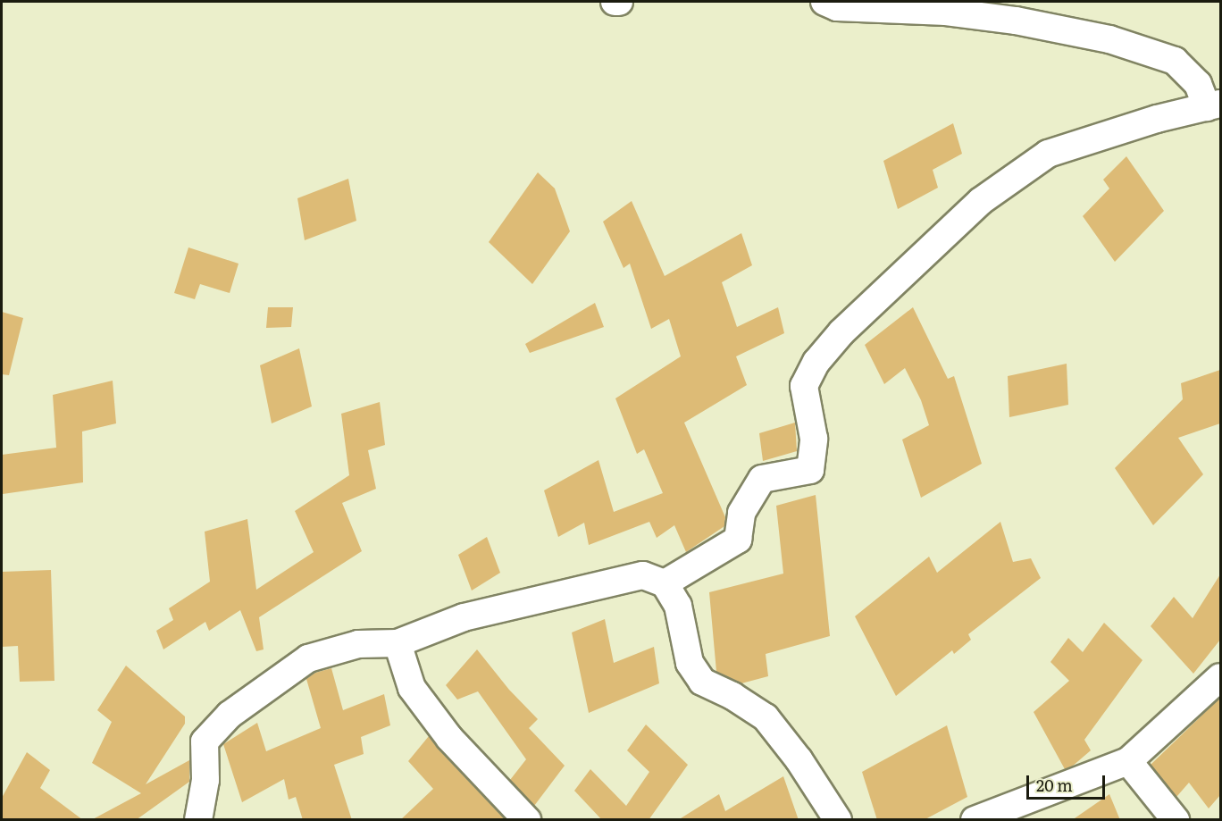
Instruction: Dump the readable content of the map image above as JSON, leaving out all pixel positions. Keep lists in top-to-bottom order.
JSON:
{
  "scale_bar": "20 m"
}
